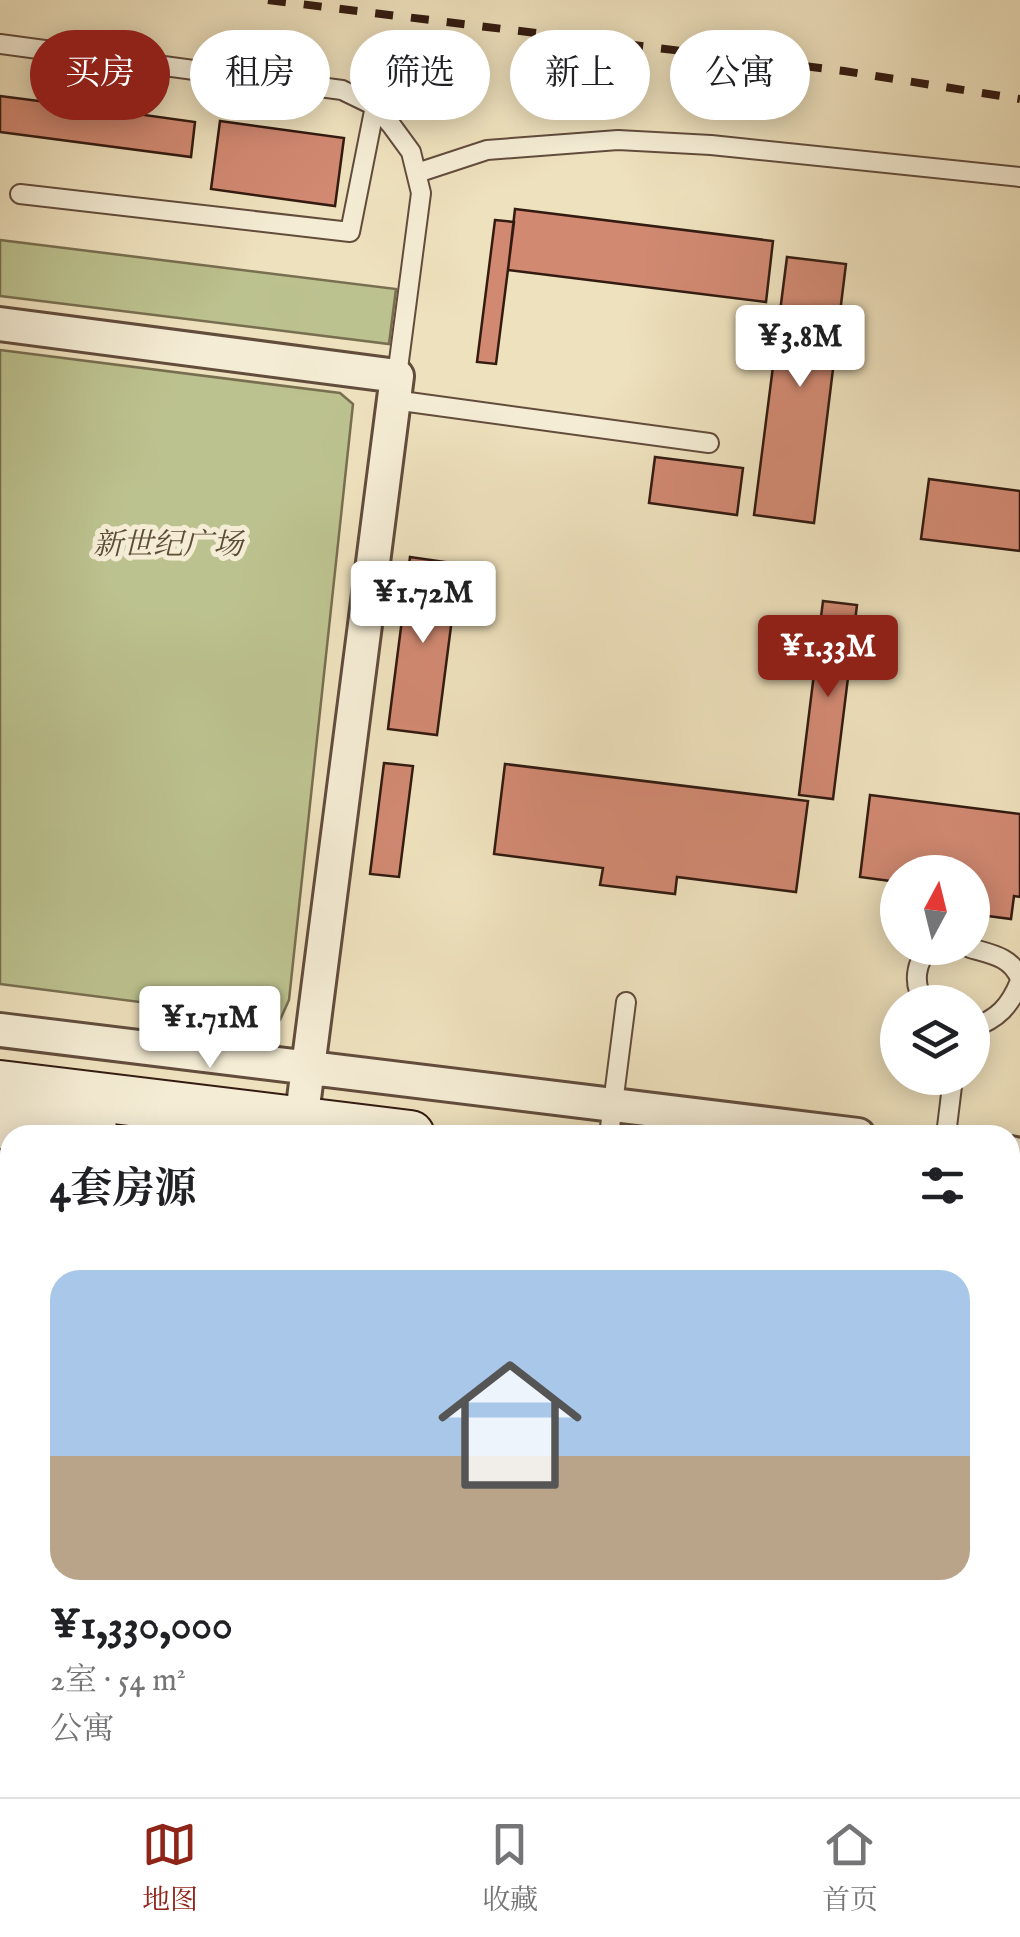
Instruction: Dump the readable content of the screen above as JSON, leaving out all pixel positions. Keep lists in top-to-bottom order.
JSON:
{
  "parks": ["新世纪广场"],
  "north": "top",
  "page": {
    "chip": [
      "买房",
      "租房",
      "筛选",
      "新上",
      "公寓"
    ],
    "price": [
      "¥3.8M",
      "¥1.72M",
      "¥1.33M",
      "¥1.71M"
    ],
    "heading": "4套房源",
    "list": [
      {
        "name": "¥1,330,000",
        "note": "2室 · 54 m² · 公寓"
      }
    ],
    "tabs": ["地图", "收藏", "首页"]
  }
}
